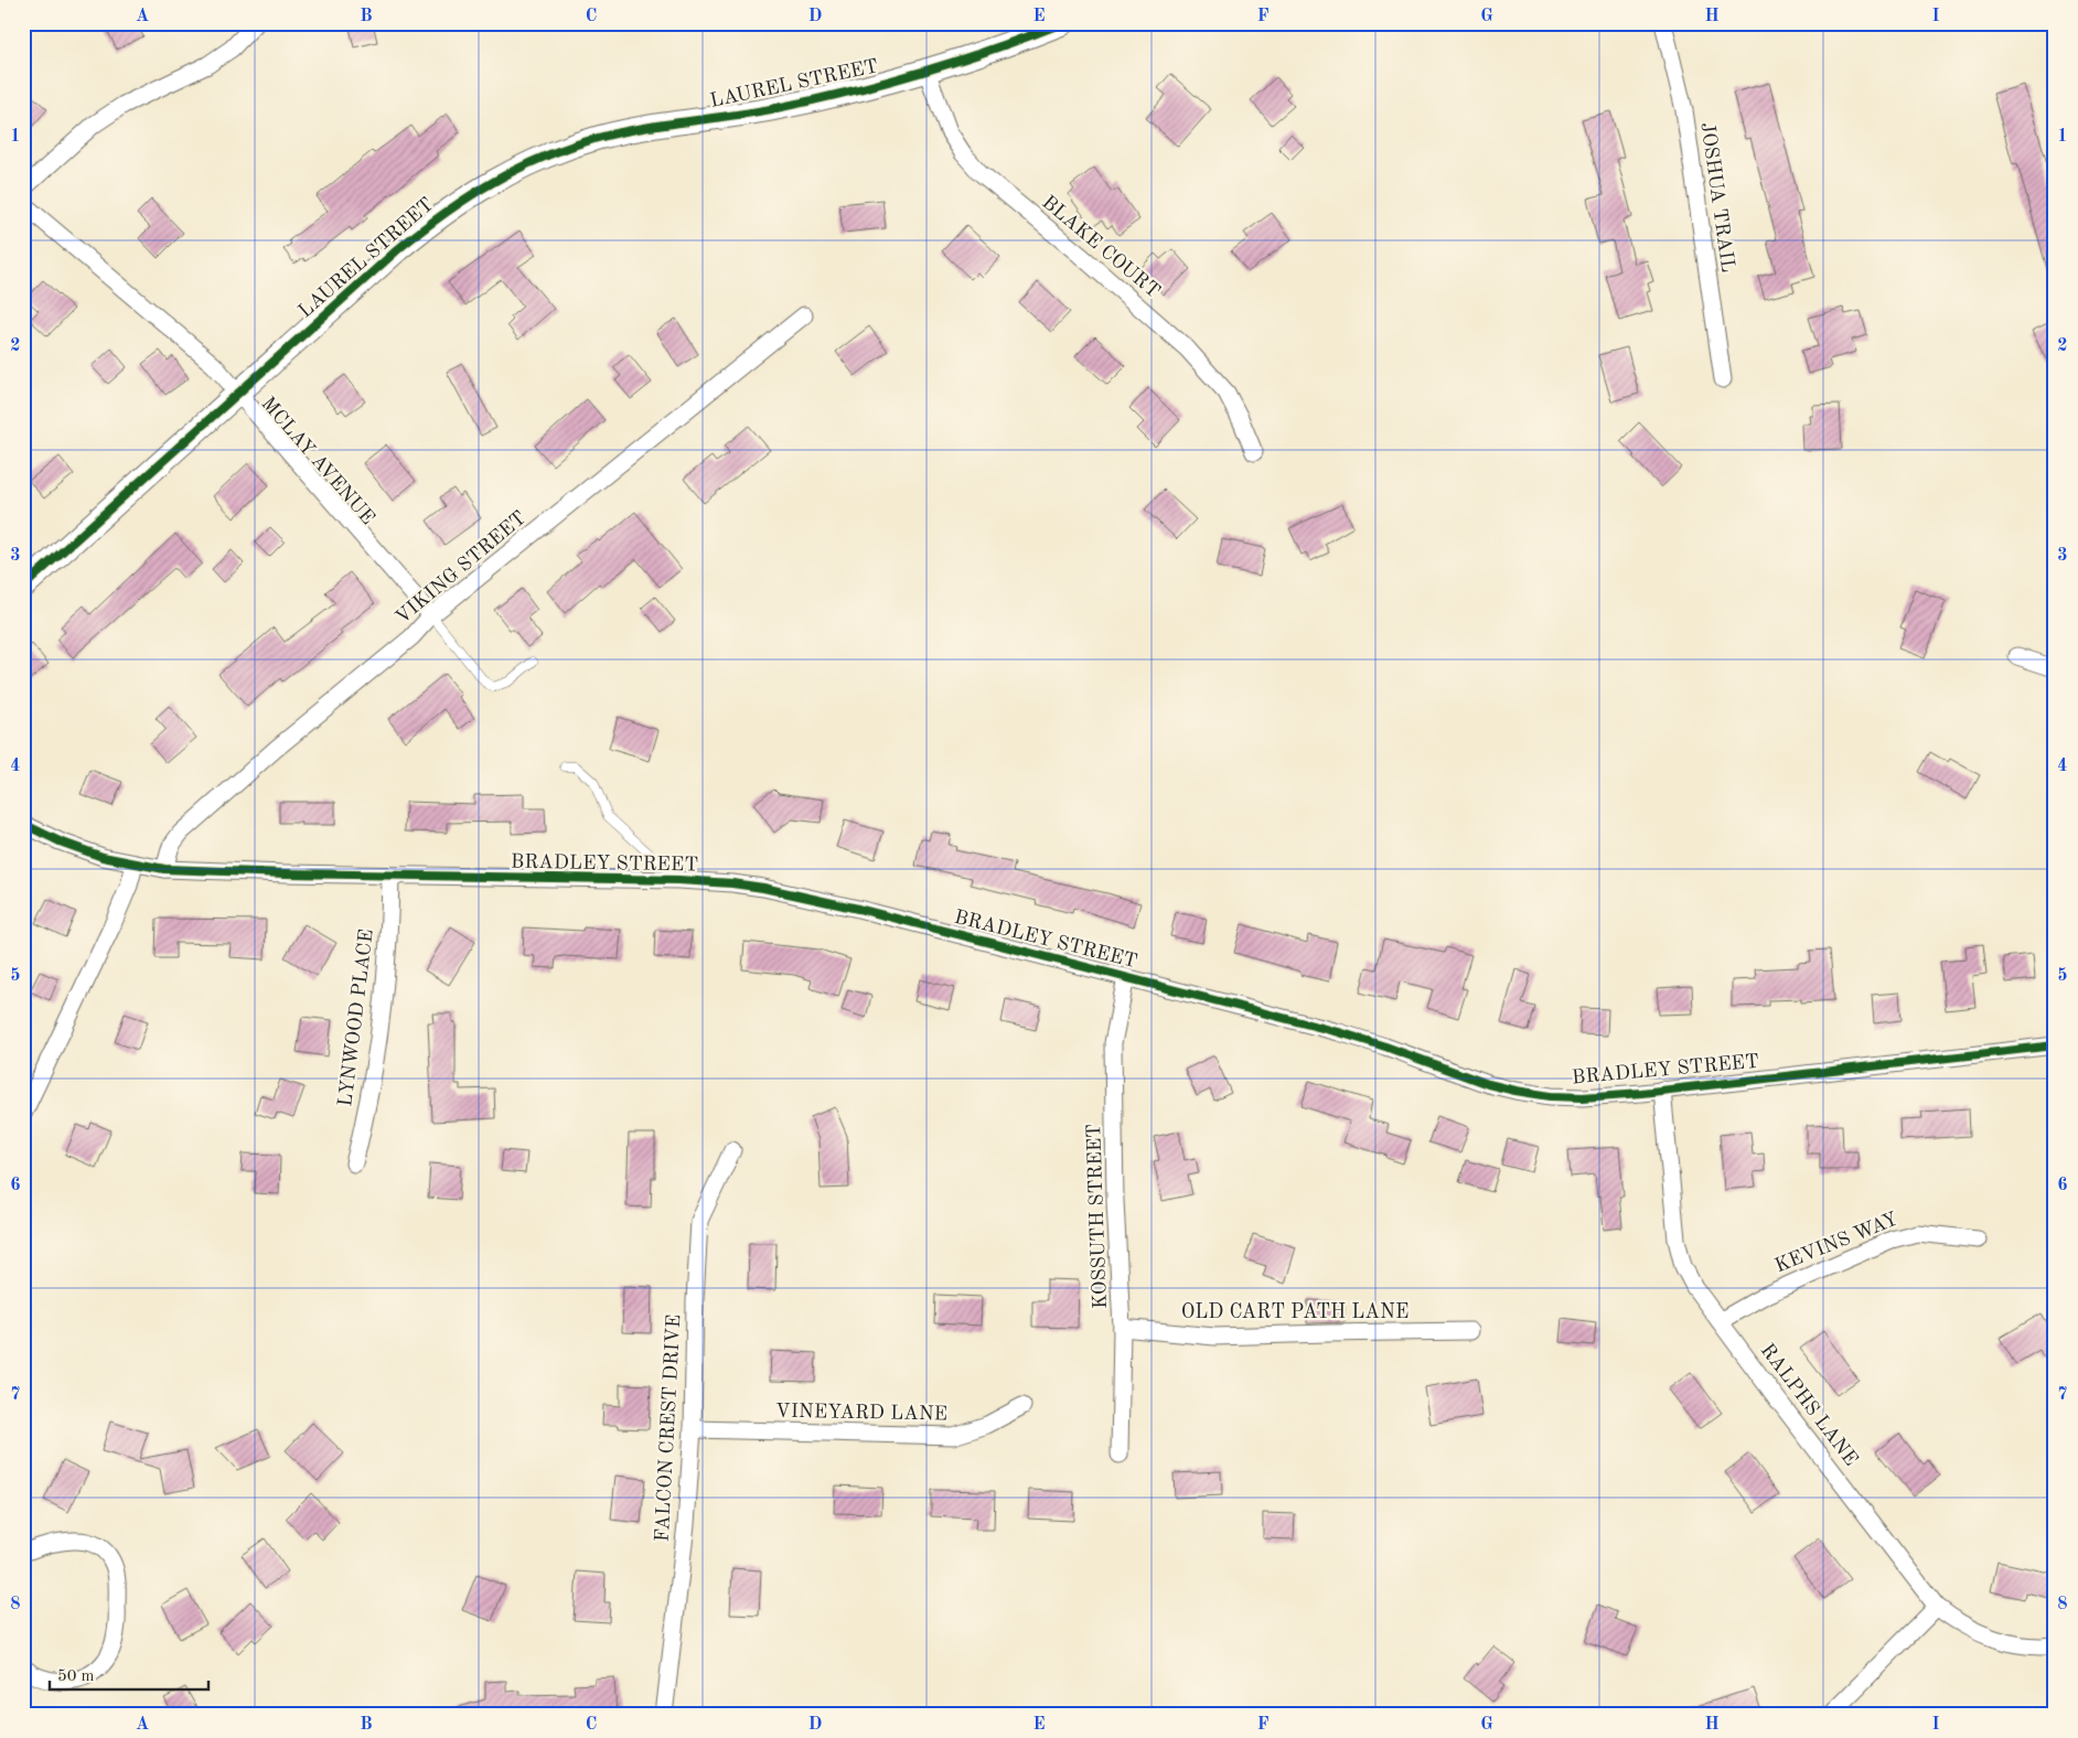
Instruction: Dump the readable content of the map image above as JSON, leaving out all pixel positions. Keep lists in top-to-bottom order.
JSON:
{
  "streets": {
    "street": [
      "LAUREL STREET",
      "JOSHUA TRAIL",
      "BLAKE COURT",
      "MCLAY AVENUE",
      "VIKING STREET",
      "BRADLEY STREET",
      "LYNWOOD PLACE",
      "KOSSUTH STREET",
      "KEVINS WAY",
      "OLD CART PATH LANE",
      "RALPHS LANE",
      "VINEYARD LANE",
      "FALCON CREST DRIVE"
    ]
  },
  "crossings": [
    ["LAUREL STREET", "BLAKE COURT"],
    ["LAUREL STREET", "MCLAY AVENUE"],
    ["MCLAY AVENUE", "VIKING STREET"],
    ["VIKING STREET", "BRADLEY STREET"],
    ["BRADLEY STREET", "LYNWOOD PLACE"],
    ["BRADLEY STREET", "KOSSUTH STREET"],
    ["BRADLEY STREET", "RALPHS LANE"],
    ["KOSSUTH STREET", "OLD CART PATH LANE"],
    ["KEVINS WAY", "RALPHS LANE"],
    ["VINEYARD LANE", "FALCON CREST DRIVE"]
  ],
  "scale_bar": "50 m",
  "grid": {
    "columns": [
      "A",
      "B",
      "C",
      "D",
      "E",
      "F",
      "G",
      "H",
      "I"
    ],
    "rows": [
      "1",
      "2",
      "3",
      "4",
      "5",
      "6",
      "7",
      "8"
    ]
  }
}
